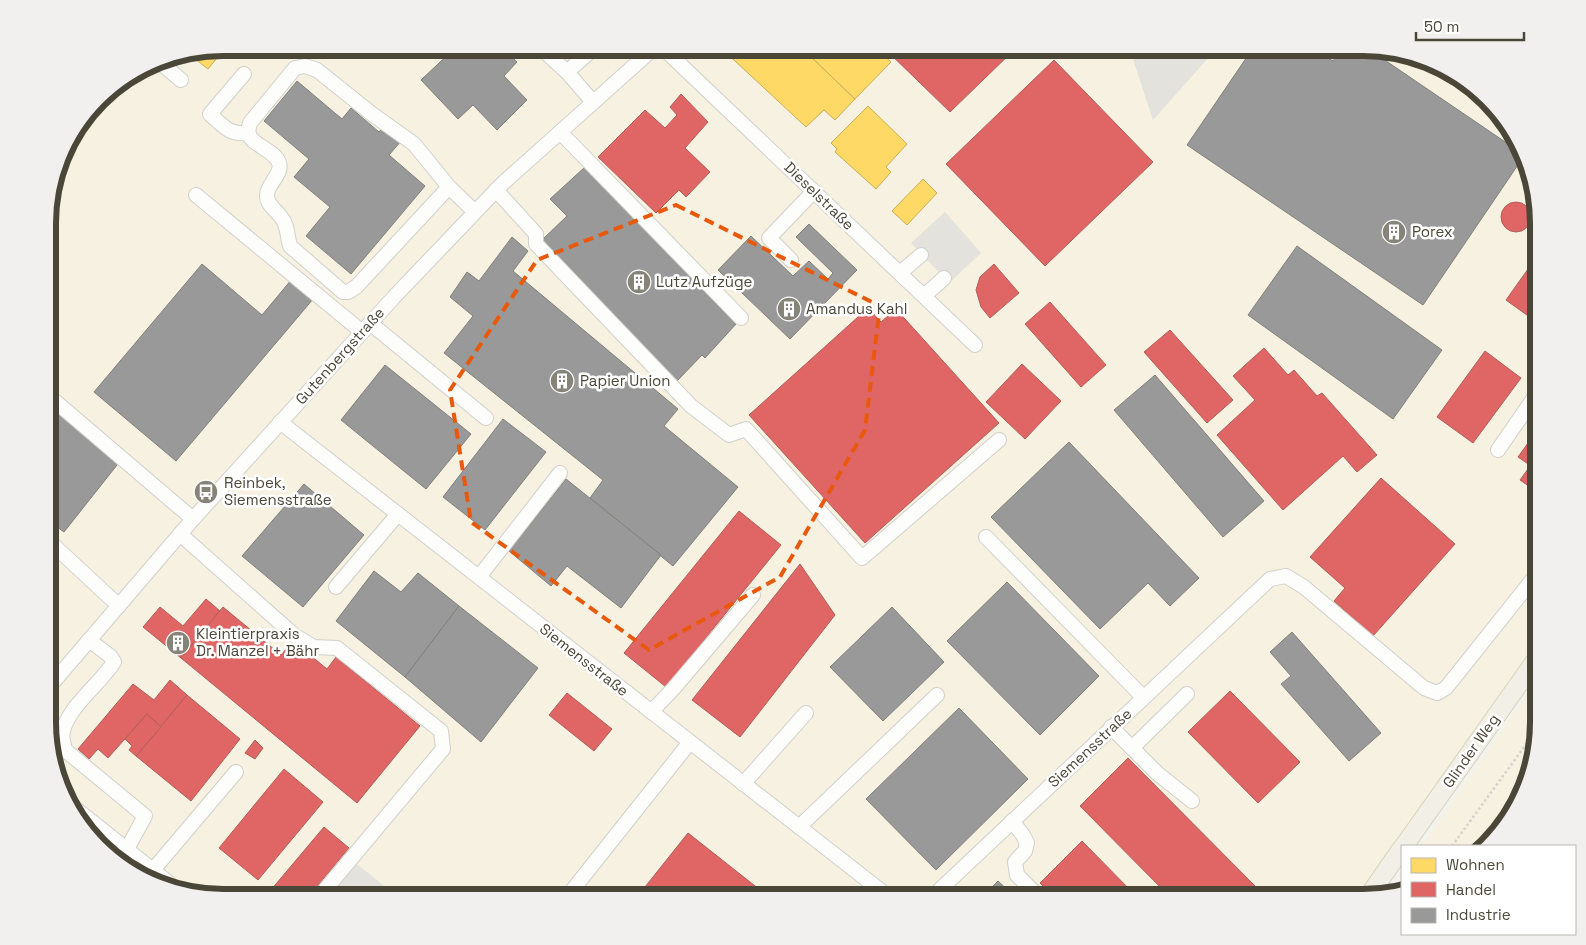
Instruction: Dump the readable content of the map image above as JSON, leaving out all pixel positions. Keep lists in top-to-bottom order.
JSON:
{
  "streets": {
    "main road": ["Glinder Weg"],
    "street": ["Dieselstraße", "Gutenbergstraße", "Siemensstraße"]
  },
  "crossings": [
    ["Gutenbergstraße", "Siemensstraße"]
  ],
  "places": {
    "building": [
      "Porex",
      "Lutz Aufzüge",
      "Amandus Kahl",
      "Papier Union",
      "Kleintierpraxis Dr. Manzel + Bähr"
    ],
    "bus stop": ["Reinbek, Siemensstraße"]
  },
  "legend": ["Wohnen", "Handel", "Industrie"],
  "scale_bar": "50 m"
}
